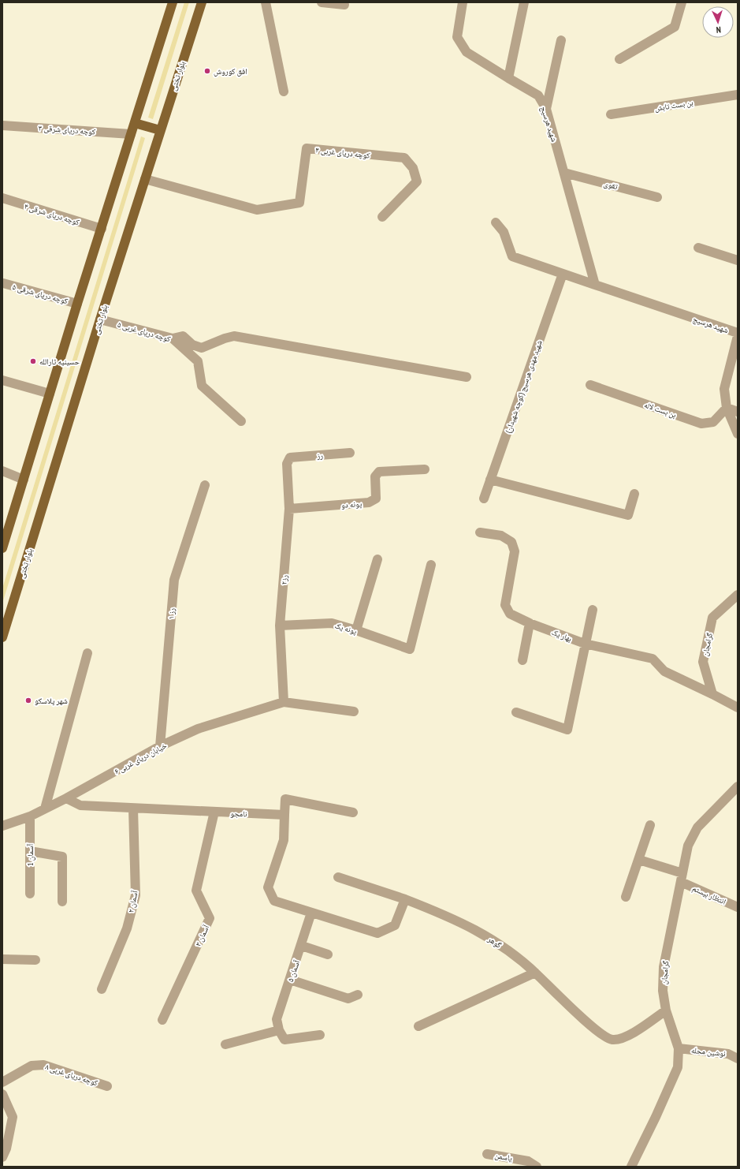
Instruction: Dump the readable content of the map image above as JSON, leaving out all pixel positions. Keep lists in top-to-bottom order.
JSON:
{
  "streets": {
    "main road": ["بلوار تختی"],
    "street": [
      "بن بست تابش",
      "شهید هرسیج",
      "کوچه دریای شرقی ۳",
      "کوچه دریای غربی ۴",
      "تقوی",
      "کوچه دریای شرقی ۴",
      "کوچه دریای شرقی ۵",
      "کوچه دریای غربی ۵",
      "شهید مهدی هرسیج (کوچه شهیدان)",
      "بن بست لاله",
      "رز",
      "پونه دو",
      "رز۲",
      "رز ۱",
      "پونه یک",
      "بهار یک",
      "گرامجان",
      "خیابان دریای غربی ۶",
      "نامجو",
      "آسمان 1",
      "انتظار بیستم",
      "آسمان ۲",
      "آسمان ۳",
      "گوهر",
      "آسمان ۵",
      "نوشین محله",
      "کوچه دریای غربی ۸",
      "یاسمن"
    ]
  },
  "crossings": [
    ["بلوار تختی", "کوچه دریای غربی ۴"],
    ["بلوار تختی", "کوچه دریای غربی ۵"],
    ["شهید هرسیج", "تقوی"],
    ["شهید هرسیج", "شهید مهدی هرسیج (کوچه شهیدان)"],
    ["رز", "رز۲"],
    ["پونه دو", "رز۲"],
    ["رز۲", "پونه یک"],
    ["رز۲", "خیابان دریای غربی ۶"],
    ["رز ۱", "خیابان دریای غربی ۶"],
    ["بهار یک", "گرامجان"],
    ["گرامجان", "انتظار بیستم"],
    ["گرامجان", "گوهر"],
    ["گرامجان", "نوشین محله"],
    ["خیابان دریای غربی ۶", "نامجو"],
    ["خیابان دریای غربی ۶", "آسمان 1"],
    ["نامجو", "آسمان ۲"],
    ["نامجو", "آسمان ۳"]
  ],
  "places": ["افق کوروش", "حسینیه ثارالله", "شهر پلاسکو"],
  "north": "bottom"
}
